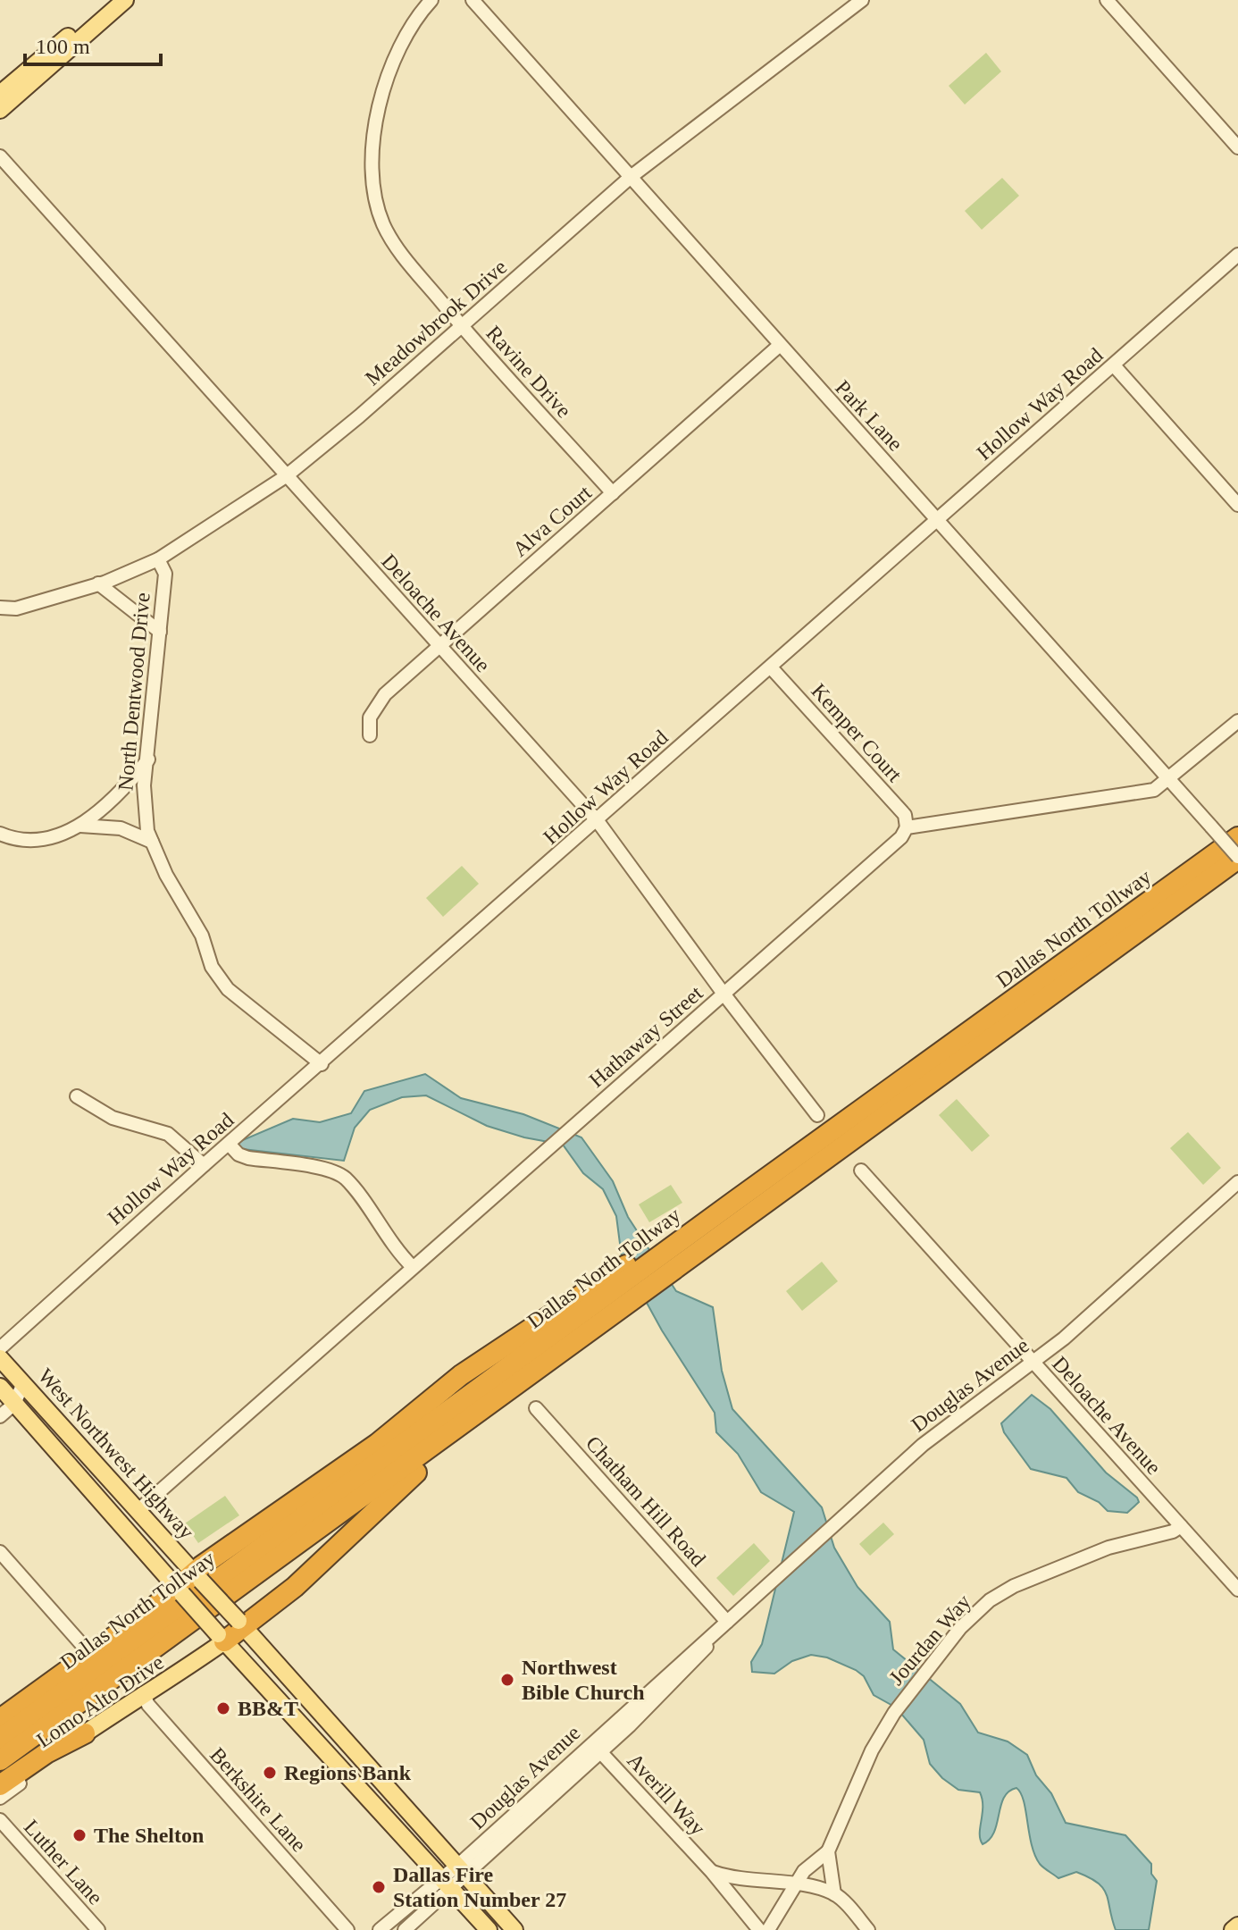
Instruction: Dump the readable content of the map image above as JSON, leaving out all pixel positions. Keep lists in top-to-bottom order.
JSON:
{
  "streets": {
    "highway": ["Dallas North Tollway"],
    "main road": ["West Northwest Highway", "Lomo Alto Drive"],
    "street": [
      "Meadowbrook Drive",
      "Ravine Drive",
      "Hollow Way Road",
      "Park Lane",
      "Alva Court",
      "Deloache Avenue",
      "North Dentwood Drive",
      "Kemper Court",
      "Hathaway Street",
      "Douglas Avenue",
      "Chatham Hill Road",
      "Jourdan Way",
      "Averill Way",
      "Berkshire Lane",
      "Luther Lane"
    ]
  },
  "crossings": [
    ["Meadowbrook Drive", "Ravine Drive"],
    ["Meadowbrook Drive", "Park Lane"],
    ["Meadowbrook Drive", "Deloache Avenue"],
    ["Meadowbrook Drive", "North Dentwood Drive"],
    ["Ravine Drive", "Alva Court"],
    ["Hollow Way Road", "Park Lane"],
    ["Hollow Way Road", "Deloache Avenue"],
    ["Hollow Way Road", "North Dentwood Drive"],
    ["Hollow Way Road", "Kemper Court"],
    ["Park Lane", "Alva Court"],
    ["Park Lane", "Dallas North Tollway"],
    ["Alva Court", "Deloache Avenue"],
    ["Deloache Avenue", "Hathaway Street"],
    ["Deloache Avenue", "Douglas Avenue"],
    ["Deloache Avenue", "Jourdan Way"],
    ["Kemper Court", "Hathaway Street"],
    ["Hathaway Street", "West Northwest Highway"],
    ["Douglas Avenue", "West Northwest Highway"],
    ["Douglas Avenue", "Chatham Hill Road"],
    ["Douglas Avenue", "Averill Way"],
    ["West Northwest Highway", "Lomo Alto Drive"],
    ["Lomo Alto Drive", "Berkshire Lane"]
  ],
  "places": [
    "Northwest Bible Church",
    "BB&T",
    "Regions Bank",
    "The Shelton",
    "Dallas Fire Station Number 27"
  ],
  "scale_bar": "100 m"
}
